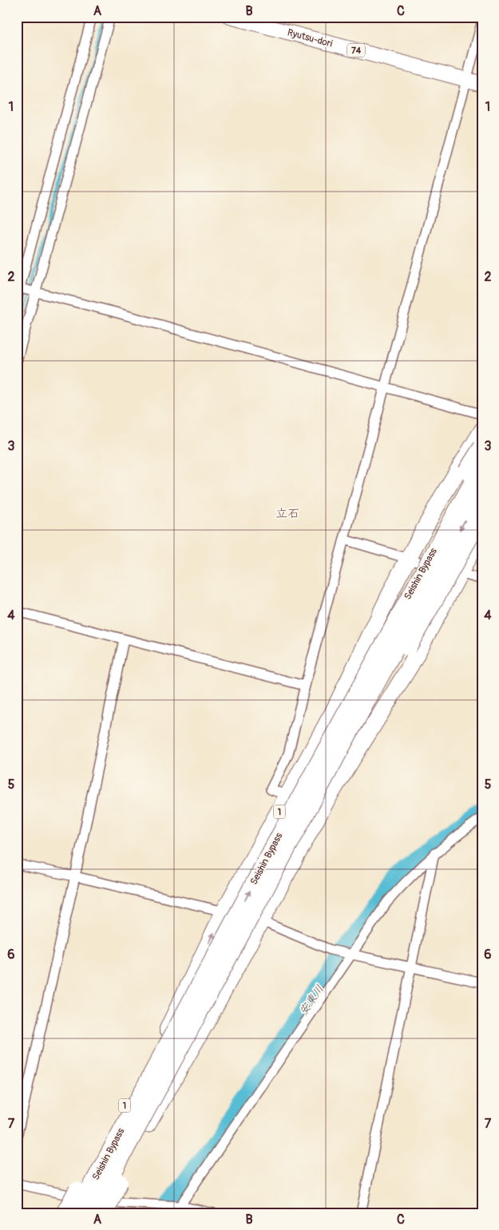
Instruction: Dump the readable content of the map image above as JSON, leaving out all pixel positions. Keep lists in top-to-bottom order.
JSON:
{
  "streets": {
    "highway": ["Seishin Bypass", "1"],
    "main road": ["Ryutsu-dori", "74"]
  },
  "crossings": [
    ["Seishin Bypass", "1"]
  ],
  "districts": ["立石"],
  "water": ["安東川"],
  "grid": {
    "columns": ["A", "B", "C"],
    "rows": [
      "1",
      "2",
      "3",
      "4",
      "5",
      "6",
      "7"
    ]
  }
}
